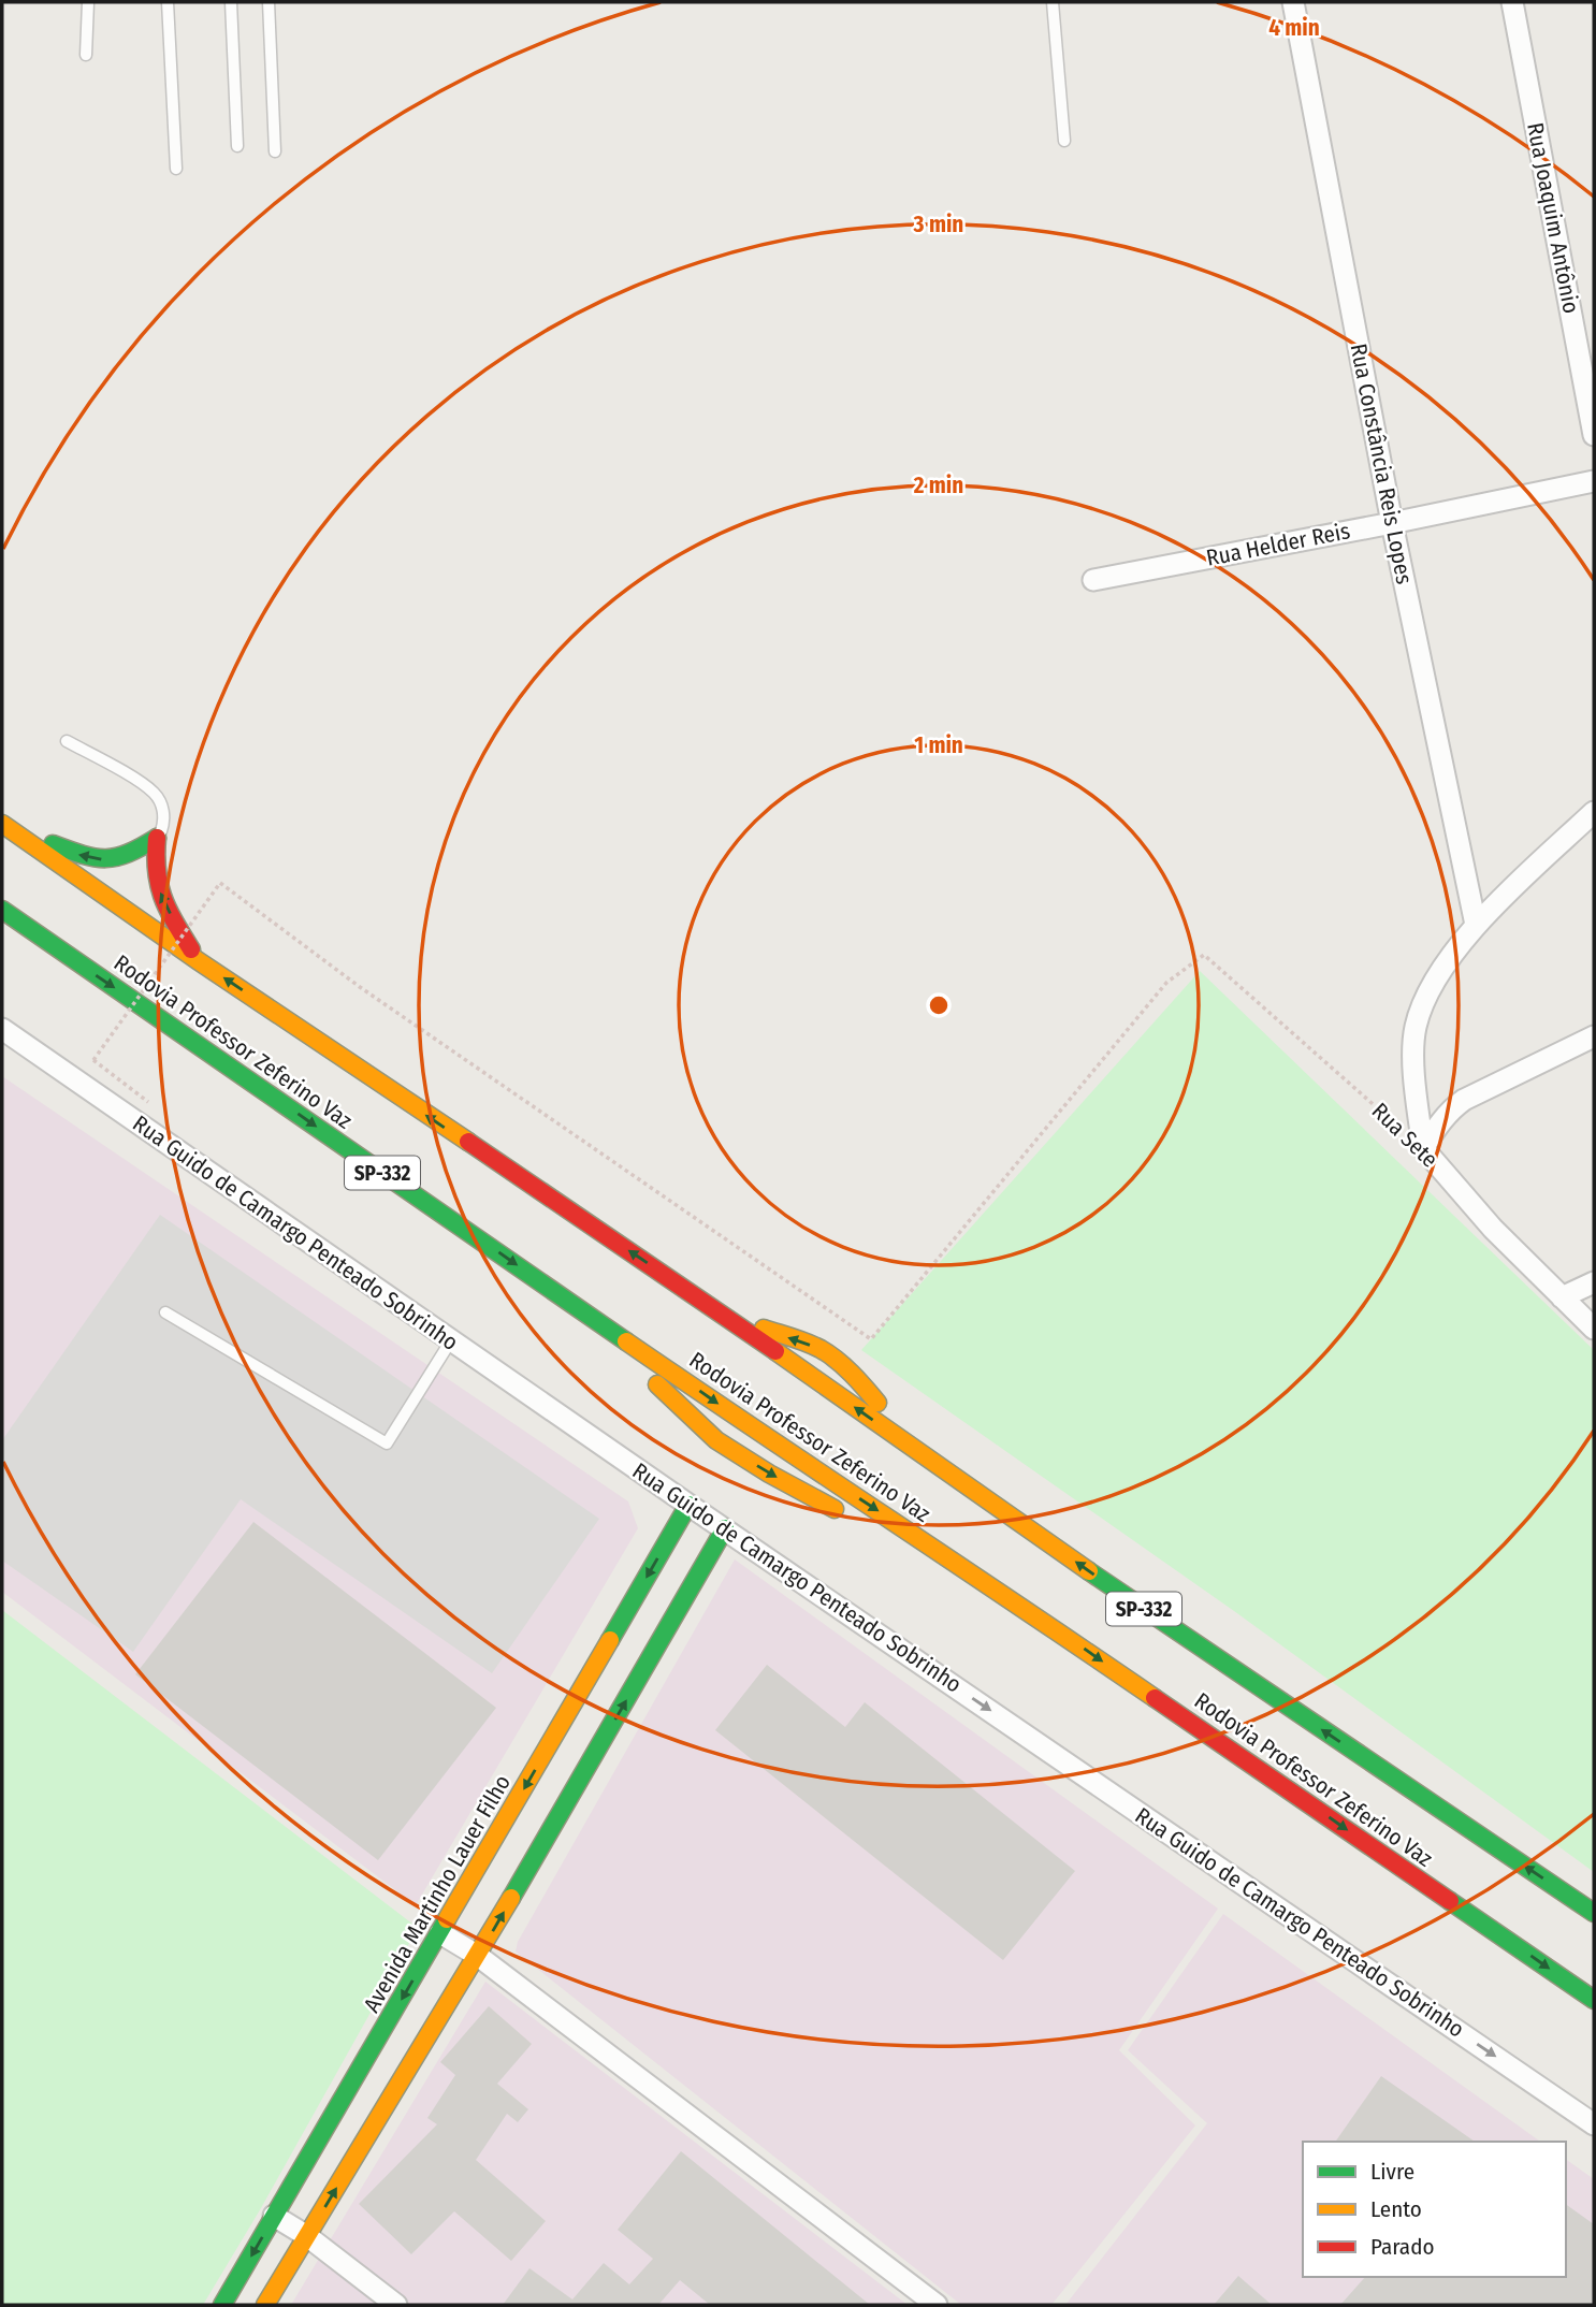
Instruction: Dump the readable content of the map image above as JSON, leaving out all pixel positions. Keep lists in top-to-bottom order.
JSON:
{
  "streets": {
    "main road": ["Rodovia Professor Zeferino Vaz", "SP-332", "Avenida Martinho Lauer Filho"],
    "street": [
      "Rua Joaquim Antônio",
      "Rua Constância Reis Lopes",
      "Rua Helder Reis",
      "Rua Sete",
      "Rua Guido de Camargo Penteado Sobrinho"
    ]
  },
  "crossings": [
    ["Rua Constância Reis Lopes", "Rua Helder Reis"],
    ["Rua Guido de Camargo Penteado Sobrinho", "Avenida Martinho Lauer Filho"]
  ],
  "one_way": ["Rua Guido de Camargo Penteado Sobrinho"],
  "legend": ["Livre", "Lento", "Parado"],
  "rings": [
    "4 min",
    "3 min",
    "2 min",
    "1 min"
  ]
}
